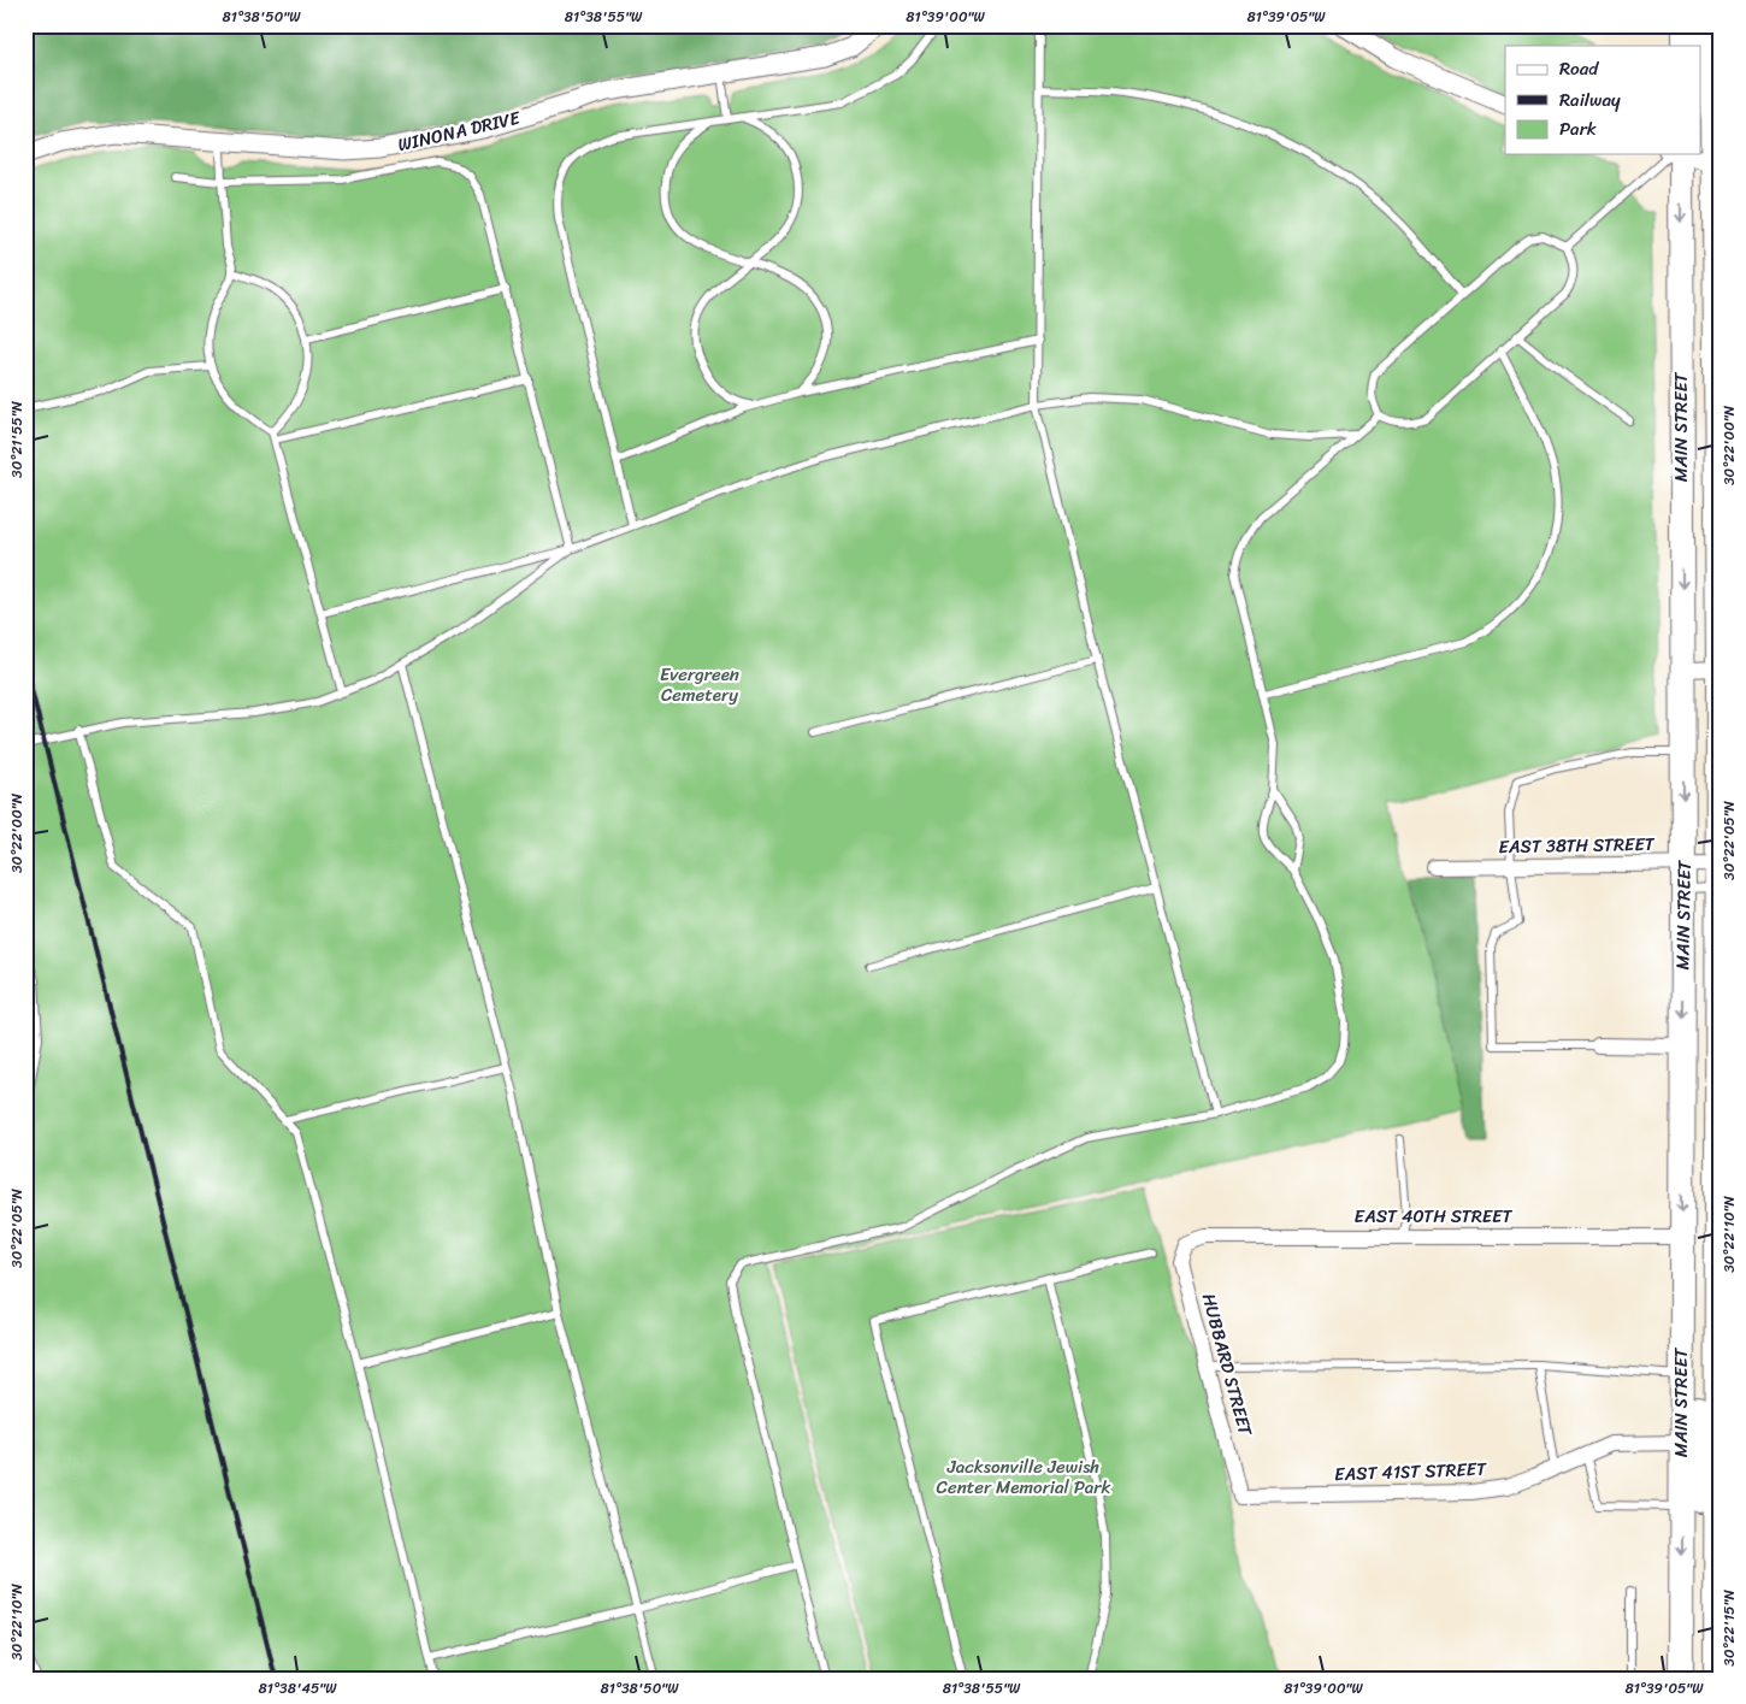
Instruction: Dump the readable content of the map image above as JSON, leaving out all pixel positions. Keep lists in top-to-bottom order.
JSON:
{
  "streets": {
    "main road": ["MAIN STREET"],
    "street": [
      "WINONA DRIVE",
      "EAST 38TH STREET",
      "EAST 40TH STREET",
      "HUBBARD STREET",
      "EAST 41ST STREET"
    ]
  },
  "crossings": [
    ["MAIN STREET", "EAST 38TH STREET"],
    ["MAIN STREET", "EAST 40TH STREET"],
    ["MAIN STREET", "EAST 41ST STREET"],
    ["EAST 40TH STREET", "HUBBARD STREET"],
    ["HUBBARD STREET", "EAST 41ST STREET"]
  ],
  "parks": ["Evergreen Cemetery", "Jacksonville Jewish Center Memorial Park"],
  "legend": ["Road", "Railway", "Park"],
  "coordinates": [
    "81°38'50\"W",
    "81°38'55\"W",
    "81°39'00\"W",
    "81°39'05\"W",
    "30°21'55\"N",
    "30°22'00\"N",
    "30°22'05\"N",
    "30°22'10\"N",
    "30°22'15\"N",
    "81°38'45\"W"
  ]
}
